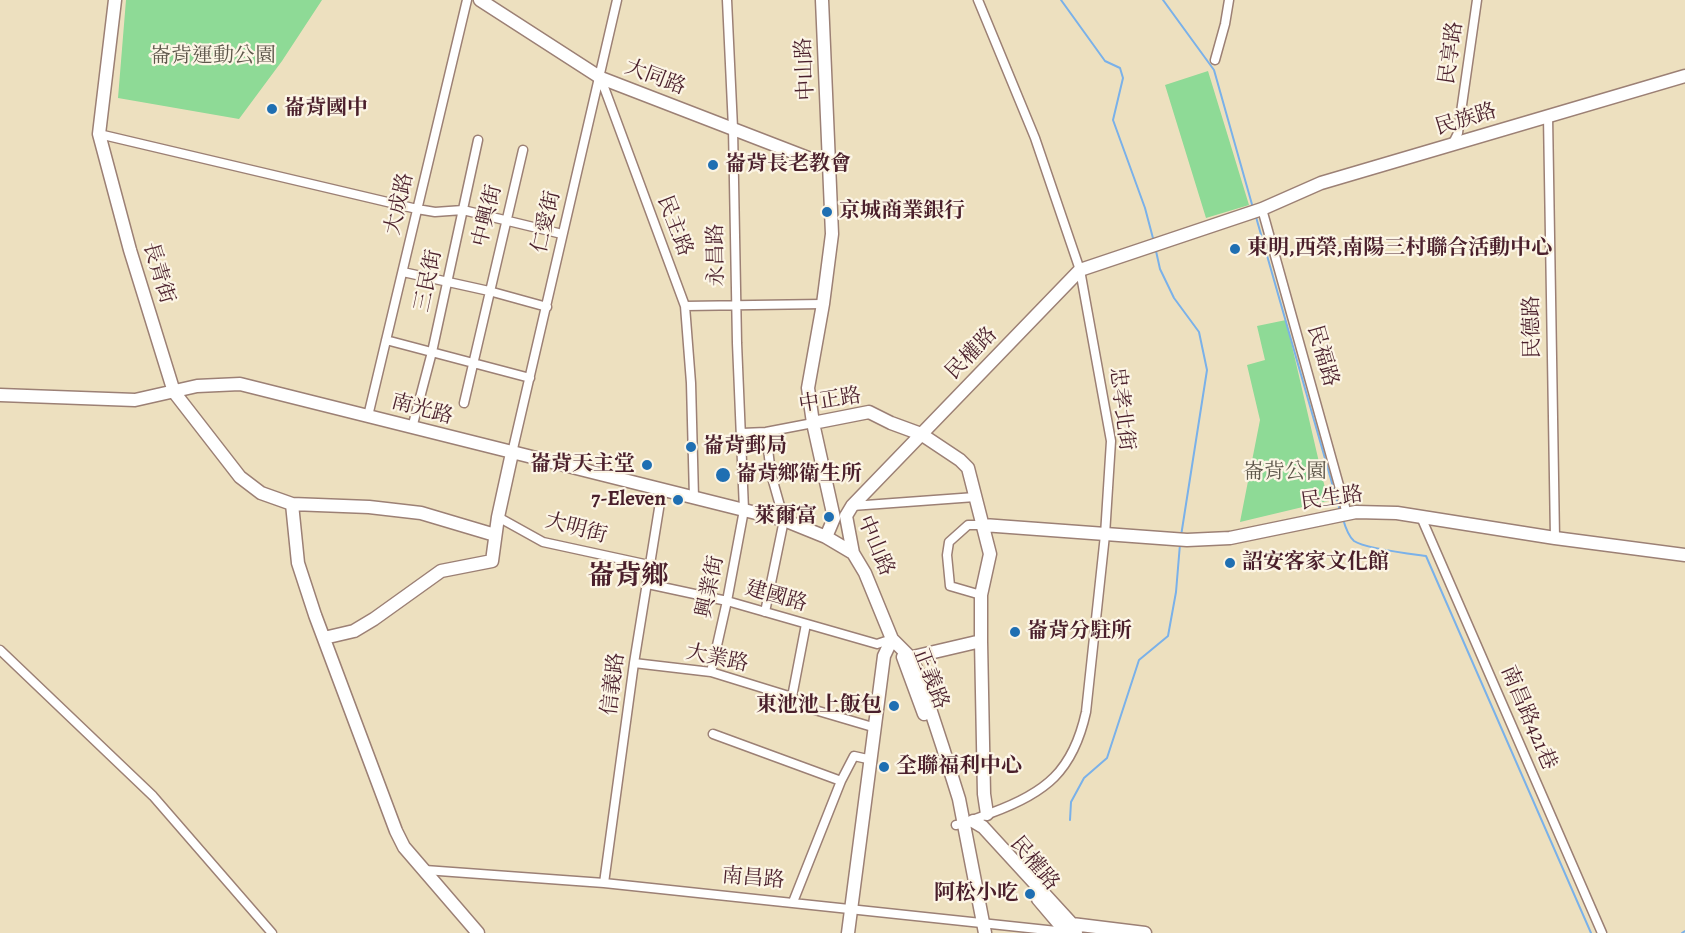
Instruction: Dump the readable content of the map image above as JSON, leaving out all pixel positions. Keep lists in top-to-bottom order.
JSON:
{
  "streets": {
    "street": [
      "民享路",
      "中山路",
      "大同路",
      "民族路",
      "大成路",
      "中興街",
      "仁愛街",
      "民主路",
      "永昌路",
      "長青街",
      "三民街",
      "民德路",
      "民權路",
      "民福路",
      "中正路",
      "忠孝北街",
      "南光路",
      "民生路",
      "大明街",
      "興業街",
      "建國路",
      "大業路",
      "正義路",
      "信義路",
      "南昌路421巷",
      "南昌路"
    ]
  },
  "crossings": [
    ["民享路", "民族路"],
    ["中山路", "大同路"],
    ["中山路", "民權路"],
    ["中山路", "中正路"],
    ["中山路", "南光路"],
    ["中山路", "建國路"],
    ["中山路", "正義路"],
    ["大同路", "仁愛街"],
    ["大同路", "民主路"],
    ["大同路", "永昌路"],
    ["民族路", "民德路"],
    ["民族路", "民權路"],
    ["民族路", "民福路"],
    ["大成路", "南光路"],
    ["仁愛街", "民主路"],
    ["仁愛街", "南光路"],
    ["民主路", "南光路"],
    ["永昌路", "中正路"],
    ["永昌路", "南光路"],
    ["永昌路", "興業街"],
    ["長青街", "南光路"],
    ["三民街", "南光路"],
    ["民德路", "民生路"],
    ["民權路", "民福路"],
    ["民權路", "中正路"],
    ["民權路", "忠孝北街"],
    ["民權路", "正義路"],
    ["民權路", "南昌路"],
    ["民福路", "民生路"],
    ["忠孝北街", "民生路"],
    ["南光路", "興業街"],
    ["南光路", "信義路"],
    ["民生路", "南昌路421巷"],
    ["大明街", "信義路"],
    ["興業街", "建國路"],
    ["興業街", "大業路"],
    ["建國路", "正義路"],
    ["建國路", "信義路"],
    ["大業路", "信義路"],
    ["信義路", "南昌路"]
  ],
  "districts": ["崙背鄉"],
  "parks": ["崙背運動公園", "崙背公園"],
  "places": [
    "崙背國中",
    "崙背長老教會",
    "京城商業銀行",
    "東明,西榮,南陽三村聯合活動中心",
    "崙背郵局",
    "崙背天主堂",
    "崙背鄉衛生所",
    "7-Eleven",
    "萊爾富",
    "詔安客家文化館",
    "崙背分駐所",
    "東池池上飯包",
    "全聯福利中心",
    "阿松小吃"
  ]
}
